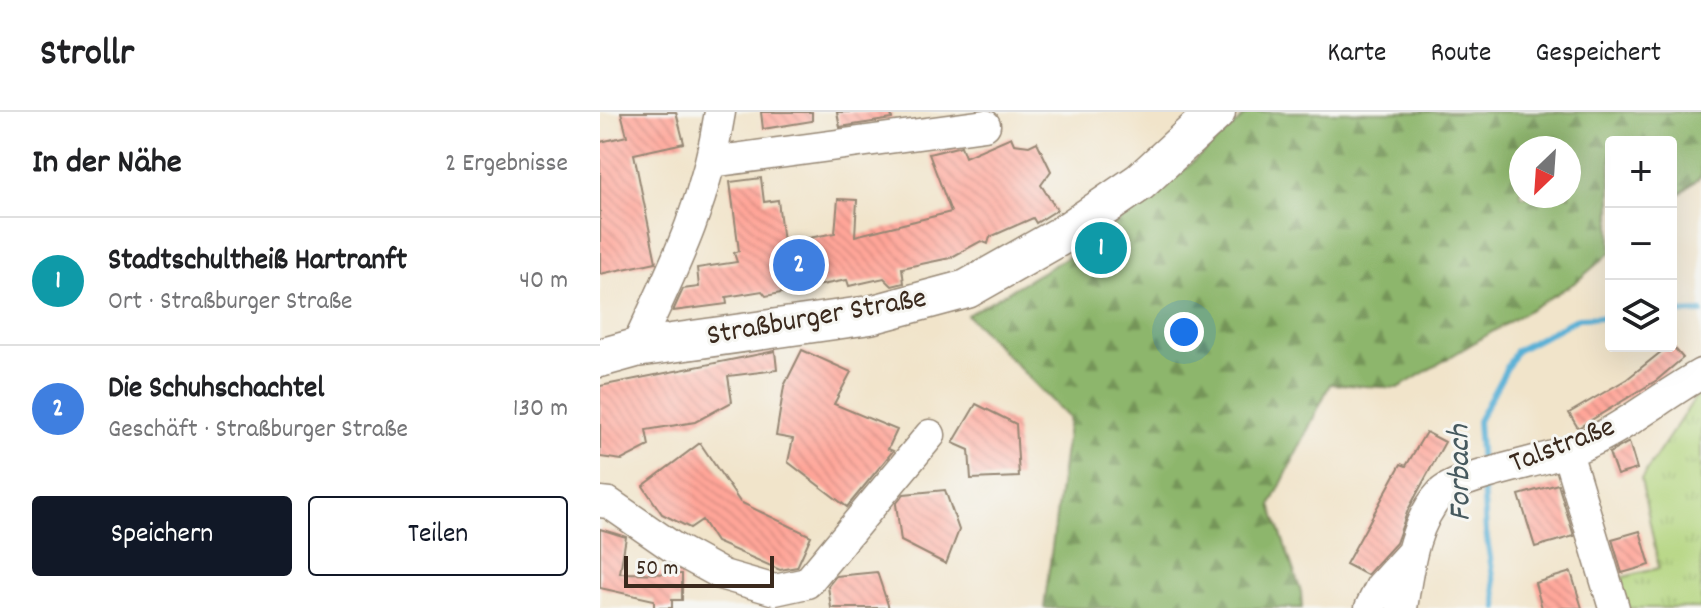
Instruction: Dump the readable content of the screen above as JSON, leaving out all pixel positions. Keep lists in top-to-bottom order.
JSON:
{
  "streets": {
    "main road": ["Straßburger Straße"],
    "street": ["Talstraße"]
  },
  "water": ["Forbach"],
  "scale_bar": "50 m",
  "north": "bottom left",
  "page": {
    "header": "Strollr",
    "nav": ["Karte", "Route", "Gespeichert"],
    "heading": ["In der Nähe", "2 Ergebnisse"],
    "map_buttons": ["+", "−"],
    "list": [
      {
        "mark": "1",
        "name": "Stadtschultheiß Hartranft",
        "note": "Ort · Straßburger Straße",
        "value": "40 m"
      },
      {
        "mark": "2",
        "name": "Die Schuhschachtel",
        "note": "Geschäft · Straßburger Straße",
        "value": "130 m"
      }
    ],
    "pins": ["1", "2"],
    "buttons": ["Speichern", "Teilen"],
    "scale": "50 m"
  }
}
